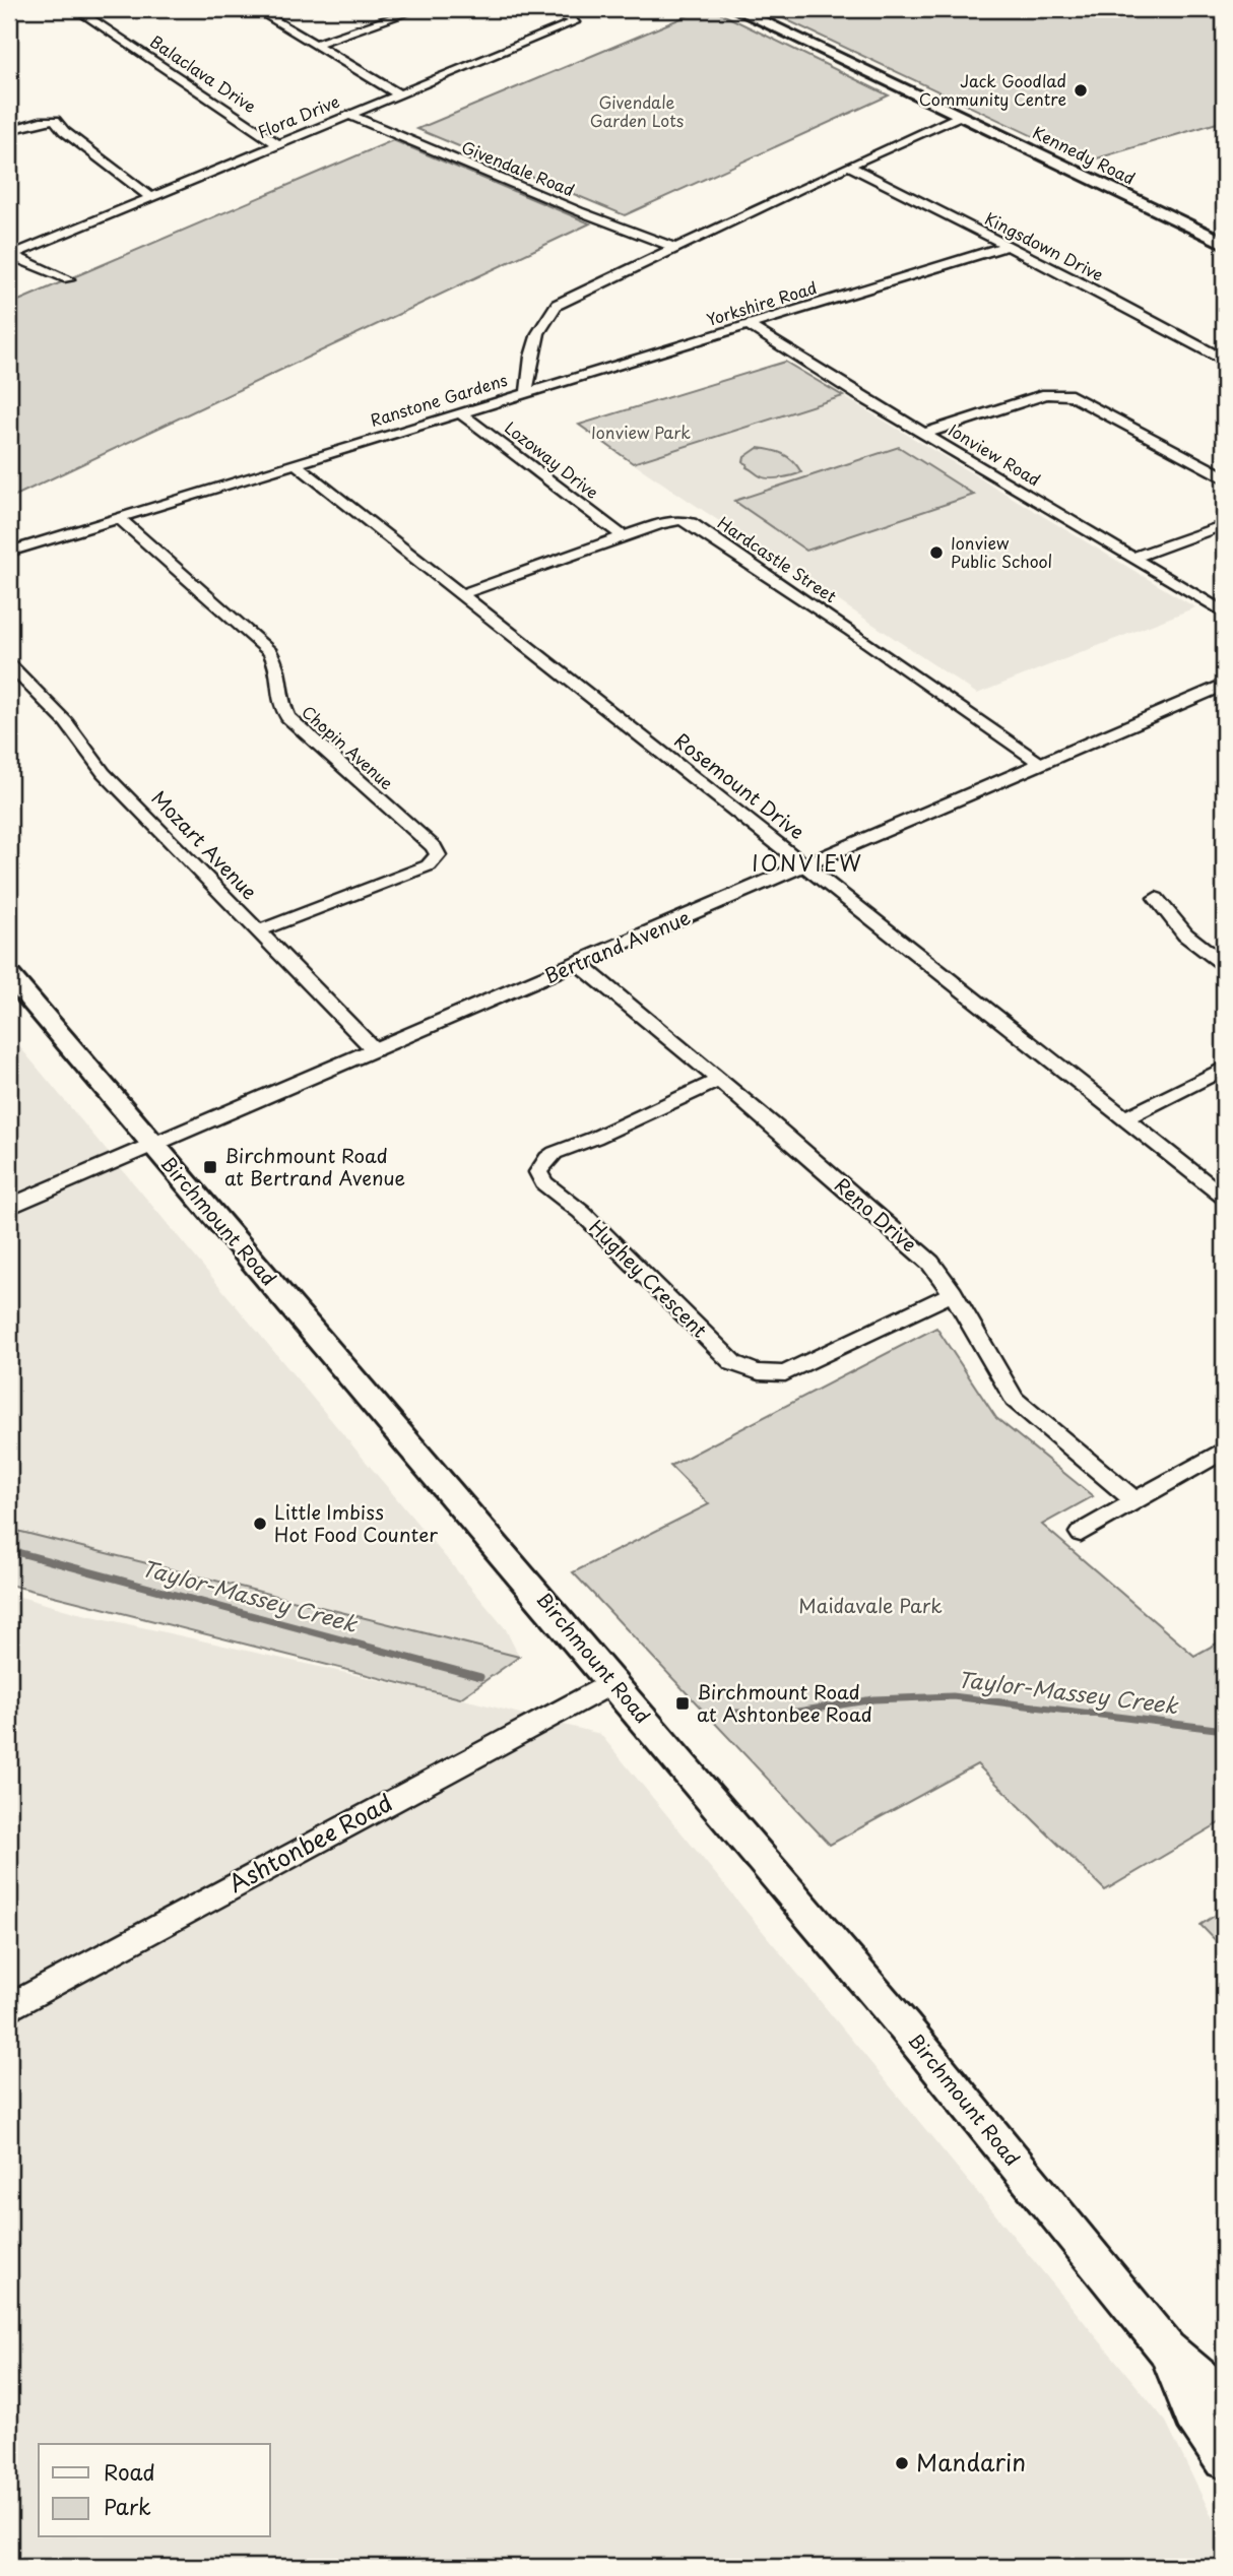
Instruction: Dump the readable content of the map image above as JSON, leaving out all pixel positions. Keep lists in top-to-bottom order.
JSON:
{
  "streets": {
    "main road": ["Kennedy Road", "Birchmount Road"],
    "street": [
      "Balaclava Drive",
      "Flora Drive",
      "Givendale Road",
      "Kingsdown Drive",
      "Yorkshire Road",
      "Ranstone Gardens",
      "Ionview Road",
      "Lozoway Drive",
      "Hardcastle Street",
      "Chopin Avenue",
      "Rosemount Drive",
      "Mozart Avenue",
      "Bertrand Avenue",
      "Reno Drive",
      "Hughey Crescent",
      "Ashtonbee Road"
    ]
  },
  "crossings": [
    ["Balaclava Drive", "Flora Drive"],
    ["Flora Drive", "Givendale Road"],
    ["Kennedy Road", "Ranstone Gardens"],
    ["Givendale Road", "Ranstone Gardens"],
    ["Kingsdown Drive", "Yorkshire Road"],
    ["Kingsdown Drive", "Ranstone Gardens"],
    ["Yorkshire Road", "Ranstone Gardens"],
    ["Yorkshire Road", "Ionview Road"],
    ["Ranstone Gardens", "Lozoway Drive"],
    ["Ranstone Gardens", "Chopin Avenue"],
    ["Ranstone Gardens", "Rosemount Drive"],
    ["Lozoway Drive", "Hardcastle Street"],
    ["Hardcastle Street", "Rosemount Drive"],
    ["Hardcastle Street", "Bertrand Avenue"],
    ["Chopin Avenue", "Mozart Avenue"],
    ["Rosemount Drive", "Bertrand Avenue"],
    ["Mozart Avenue", "Bertrand Avenue"],
    ["Bertrand Avenue", "Reno Drive"],
    ["Bertrand Avenue", "Birchmount Road"],
    ["Reno Drive", "Hughey Crescent"],
    ["Birchmount Road", "Ashtonbee Road"]
  ],
  "districts": ["IONVIEW"],
  "water": ["Taylor-Massey Creek"],
  "parks": ["Givendale Garden Lots", "Ionview Park", "Maidavale Park"],
  "places": {
    "other": [
      "Jack Goodlad Community Centre",
      "Ionview Public School",
      "Little Imbiss Hot Food Counter",
      "Mandarin"
    ],
    "transit": ["Birchmount Road at Bertrand Avenue", "Birchmount Road at Ashtonbee Road"]
  },
  "legend": ["Road", "Park"]
}
